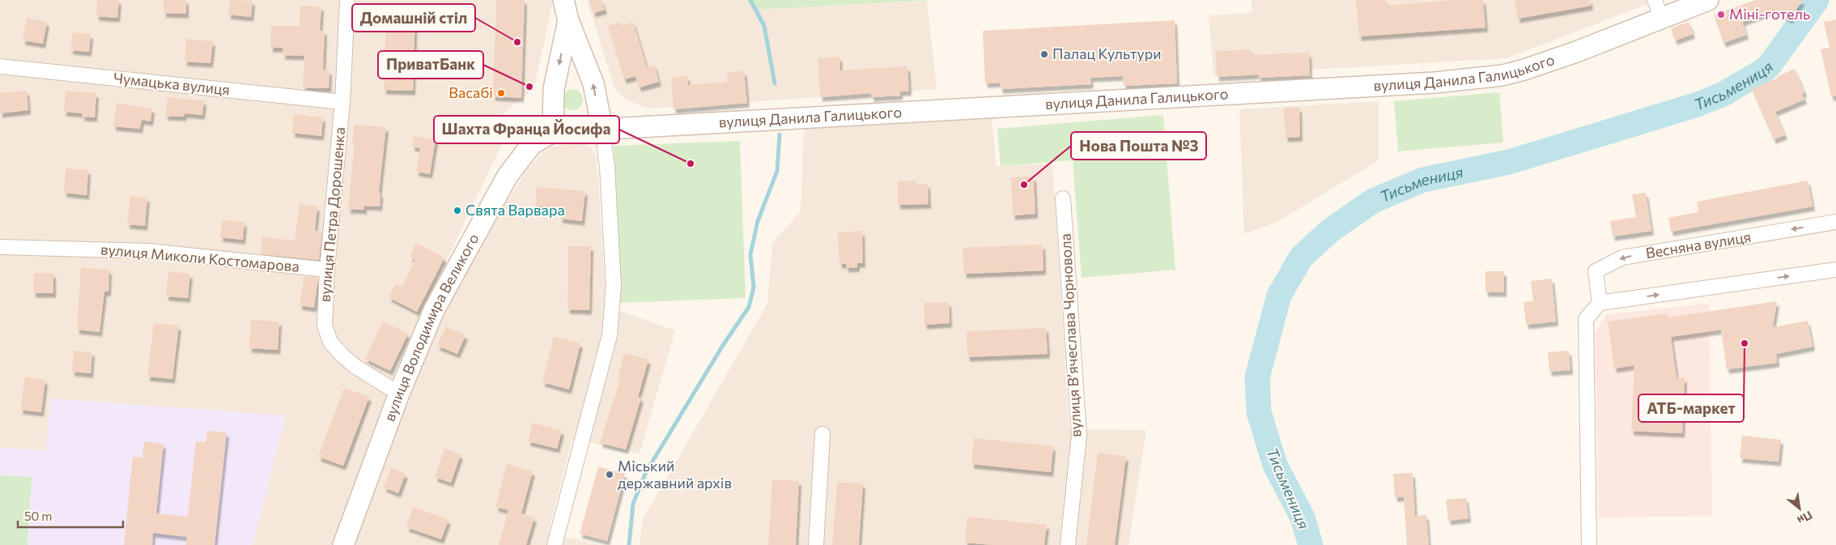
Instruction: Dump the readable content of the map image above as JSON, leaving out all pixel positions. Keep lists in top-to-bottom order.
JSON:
{
  "streets": {
    "main road": ["вулиця Данила Галицького", "вулиця Володимира Великого"],
    "street": [
      "Чумацька вулиця",
      "вулиця Петра Дорошенка",
      "Весняна вулиця",
      "вулиця Миколи Костомарова",
      "вулиця Вʼячеслава Чорновола"
    ]
  },
  "crossings": [
    ["вулиця Данила Галицького", "вулиця Володимира Великого"],
    ["Чумацька вулиця", "вулиця Петра Дорошенка"],
    ["вулиця Петра Дорошенка", "вулиця Миколи Костомарова"],
    ["вулиця Петра Дорошенка", "вулиця Володимира Великого"]
  ],
  "water": ["Тисьмениця"],
  "places": [
    "Міні-готель",
    "Домашній стіл",
    "Палац Культури",
    "ПриватБанк",
    "Васабі",
    "Шахта Франца Йосифа",
    "Нова Пошта №3",
    "Свята Варвара",
    "АТБ-маркет",
    "Міський державний архів"
  ],
  "scale_bar": "50 m",
  "north": "bottom right"
}
